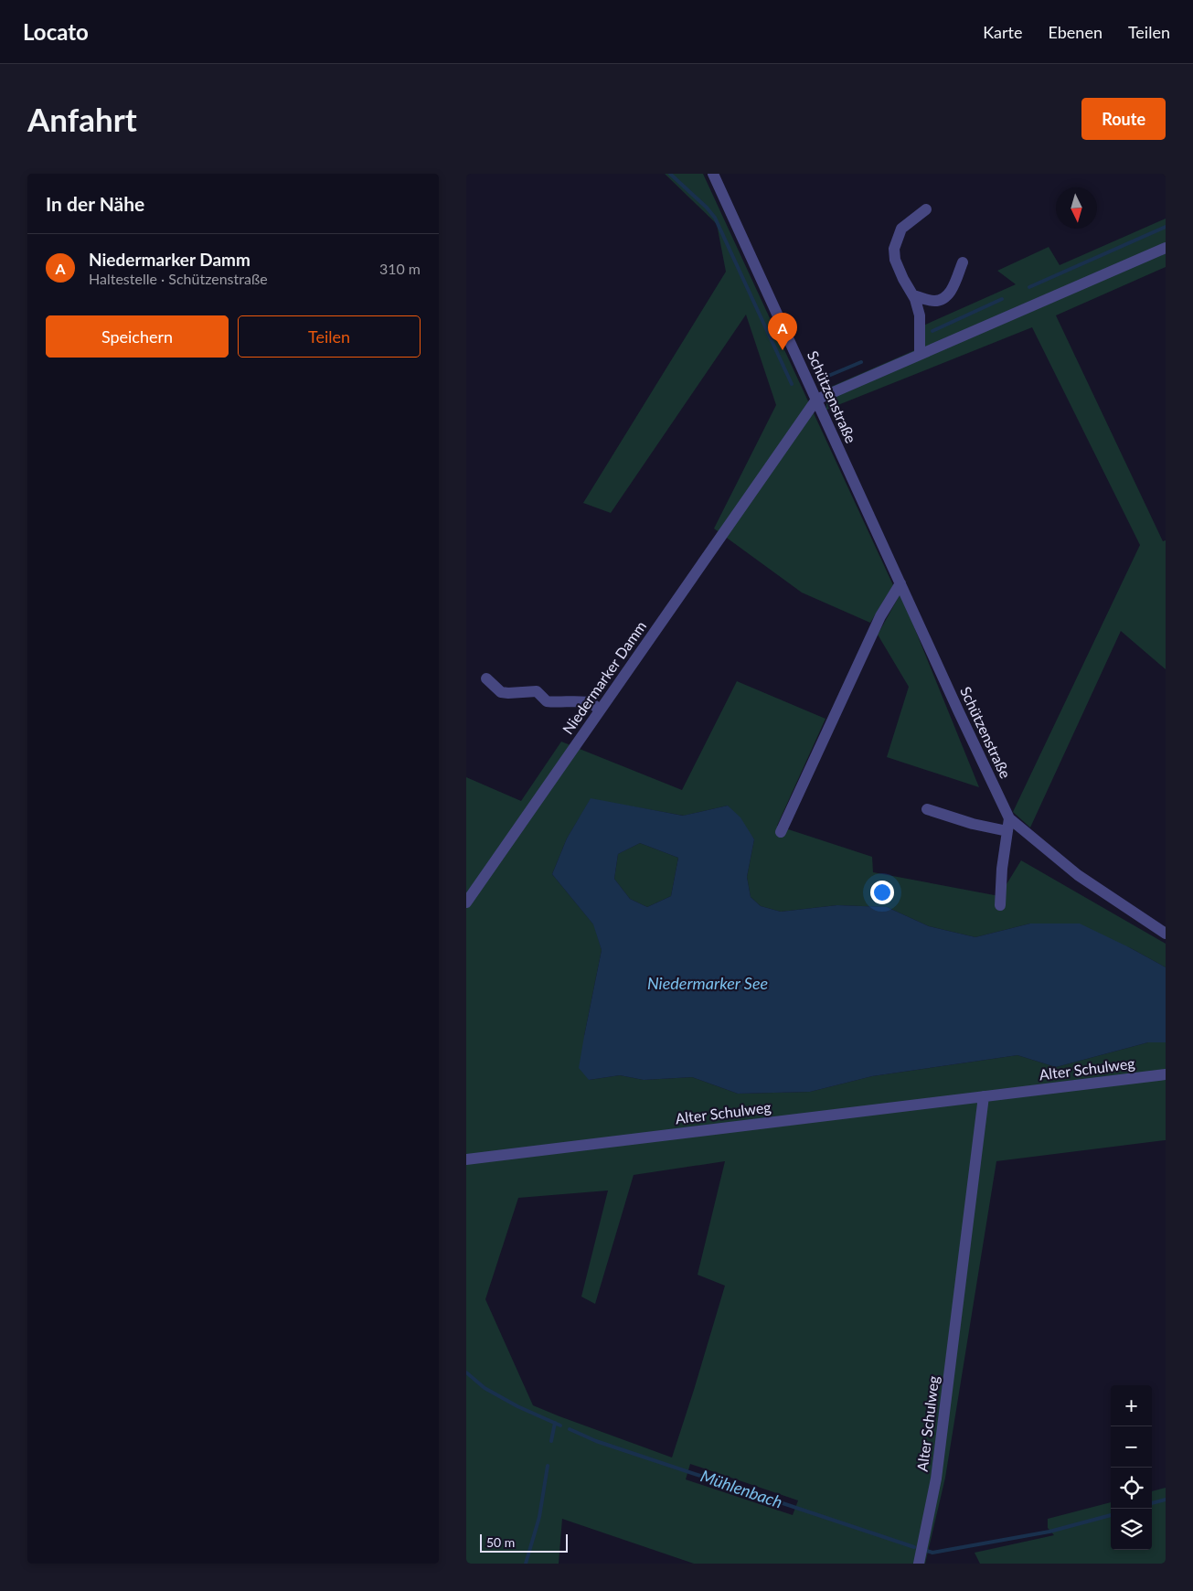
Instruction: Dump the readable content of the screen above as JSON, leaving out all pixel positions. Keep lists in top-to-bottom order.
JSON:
{
  "streets": {
    "street": ["Schützenstraße", "Niedermarker Damm", "Alter Schulweg"]
  },
  "crossings": [
    ["Schützenstraße", "Niedermarker Damm"]
  ],
  "water": ["Niedermarker See", "Mühlenbach"],
  "scale_bar": "50 m",
  "north": "bottom",
  "page": {
    "header": "Locato",
    "nav": ["Karte", "Ebenen", "Teilen"],
    "buttons": [
      "Route",
      ["Speichern", "Teilen"]
    ],
    "title": "Anfahrt",
    "heading": "In der Nähe",
    "list": [
      {
        "mark": "A",
        "name": "Niedermarker Damm",
        "note": "Haltestelle · Schützenstraße",
        "value": "310 m"
      }
    ],
    "pins": "A",
    "map_buttons": ["+", "−"],
    "scale": "50 m"
  }
}
